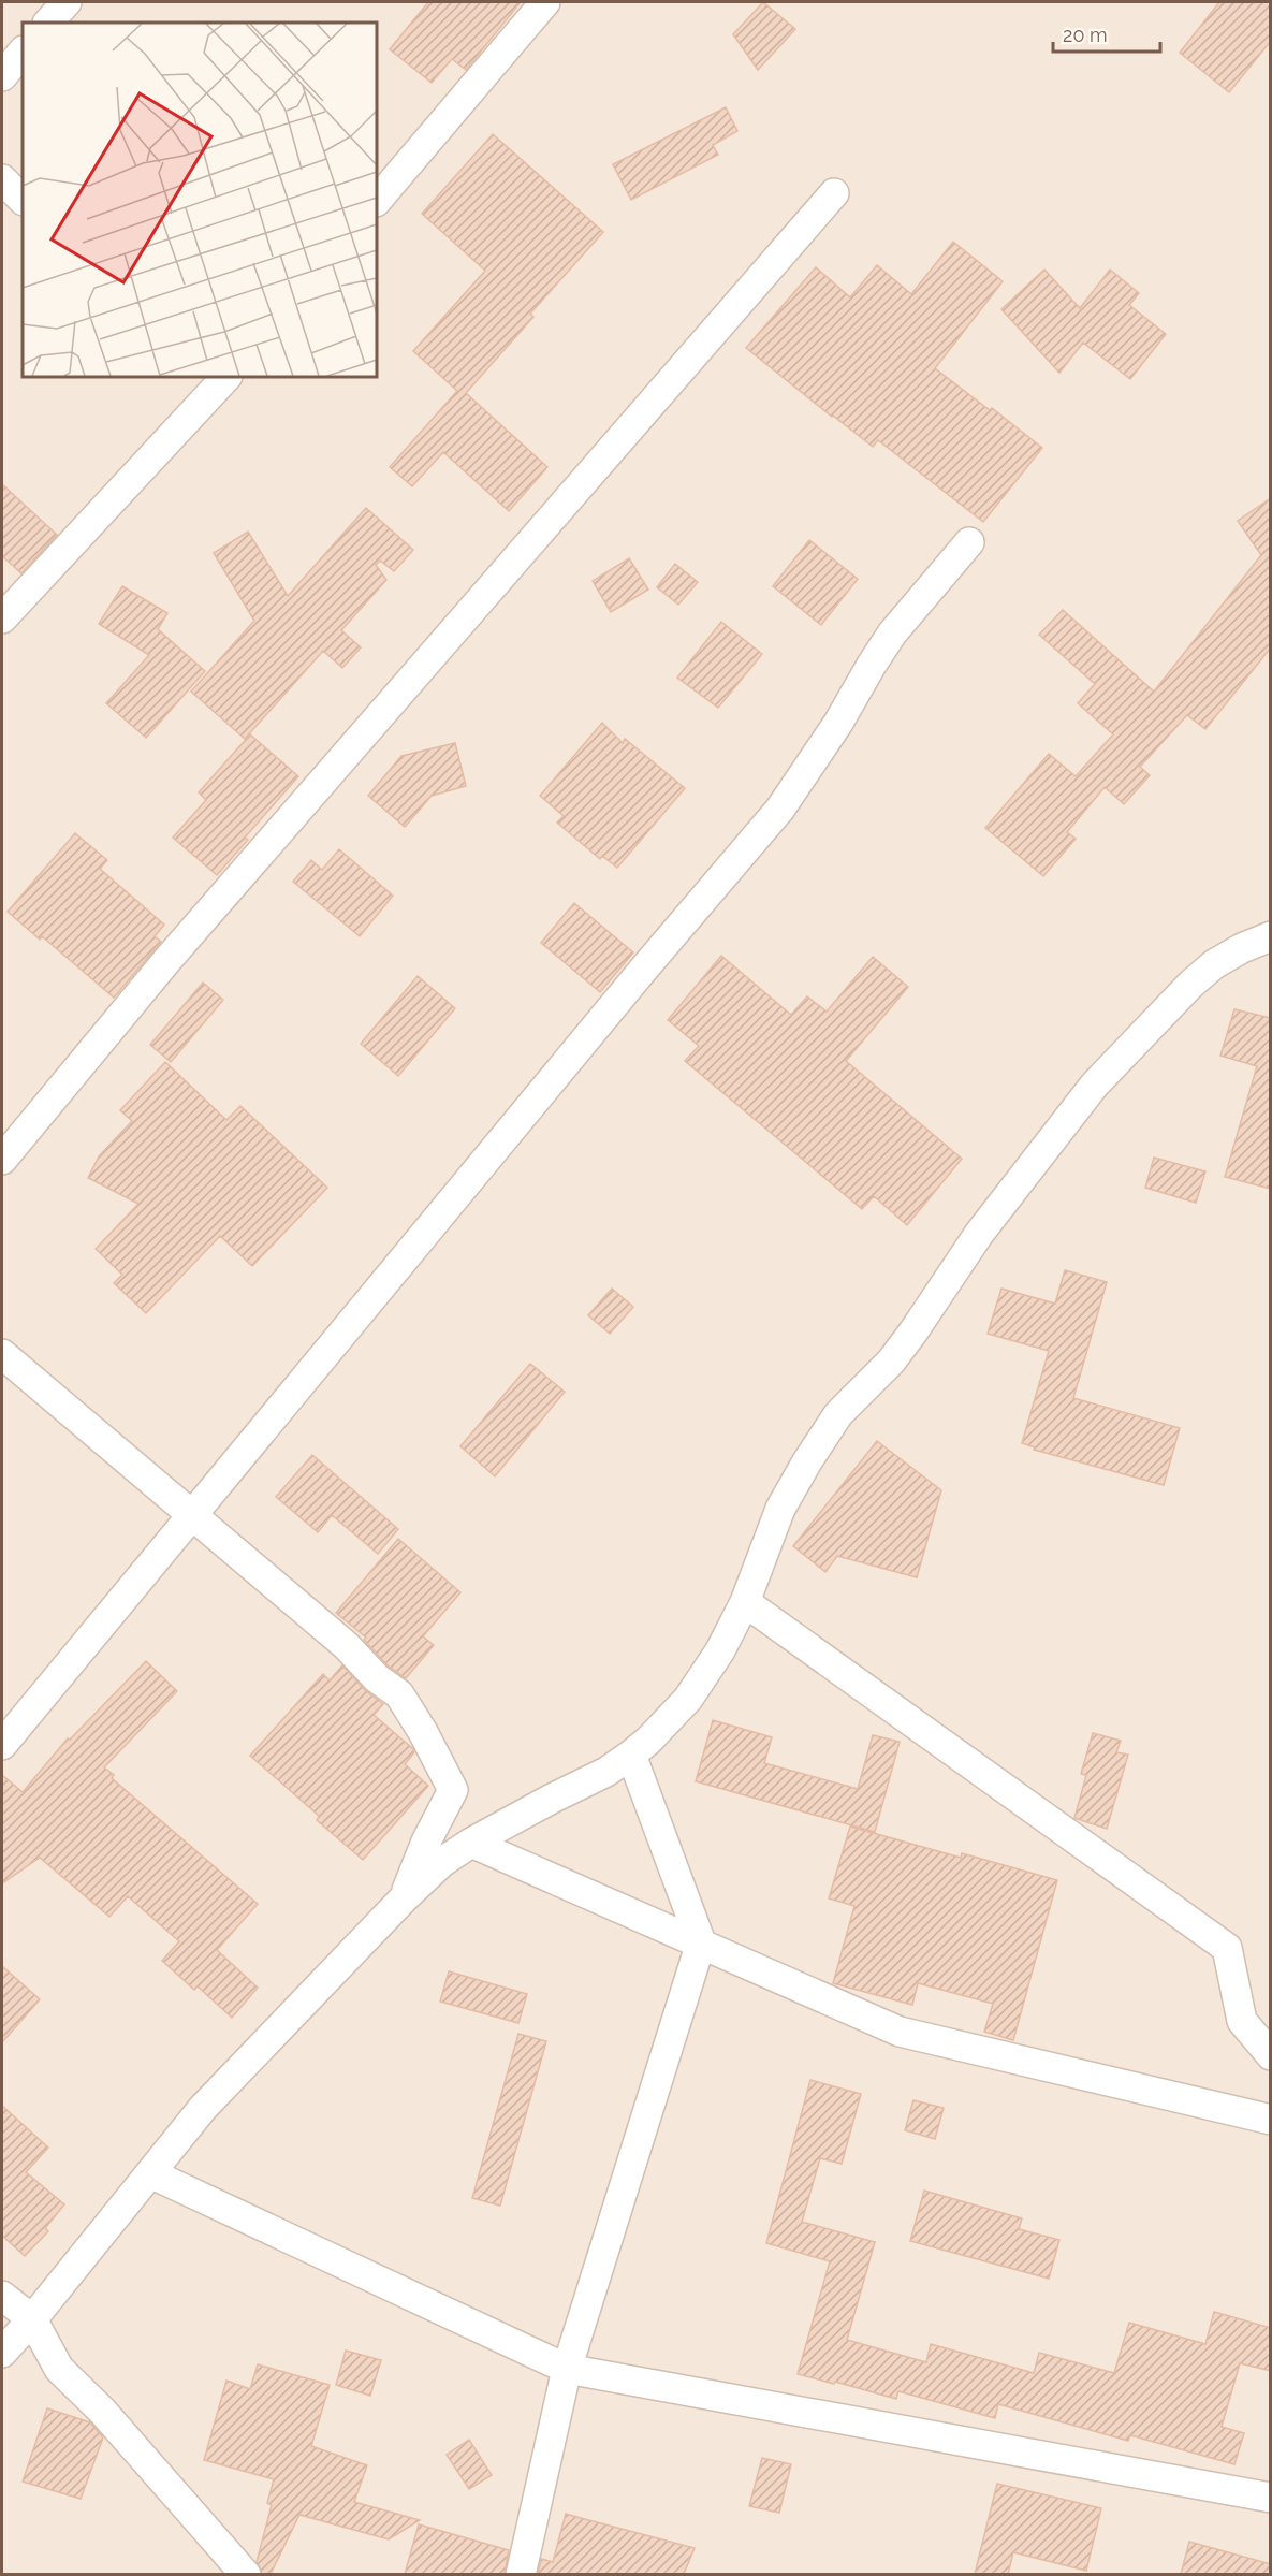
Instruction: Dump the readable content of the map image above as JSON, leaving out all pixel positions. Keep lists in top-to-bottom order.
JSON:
{
  "scale_bar": "20 m"
}
